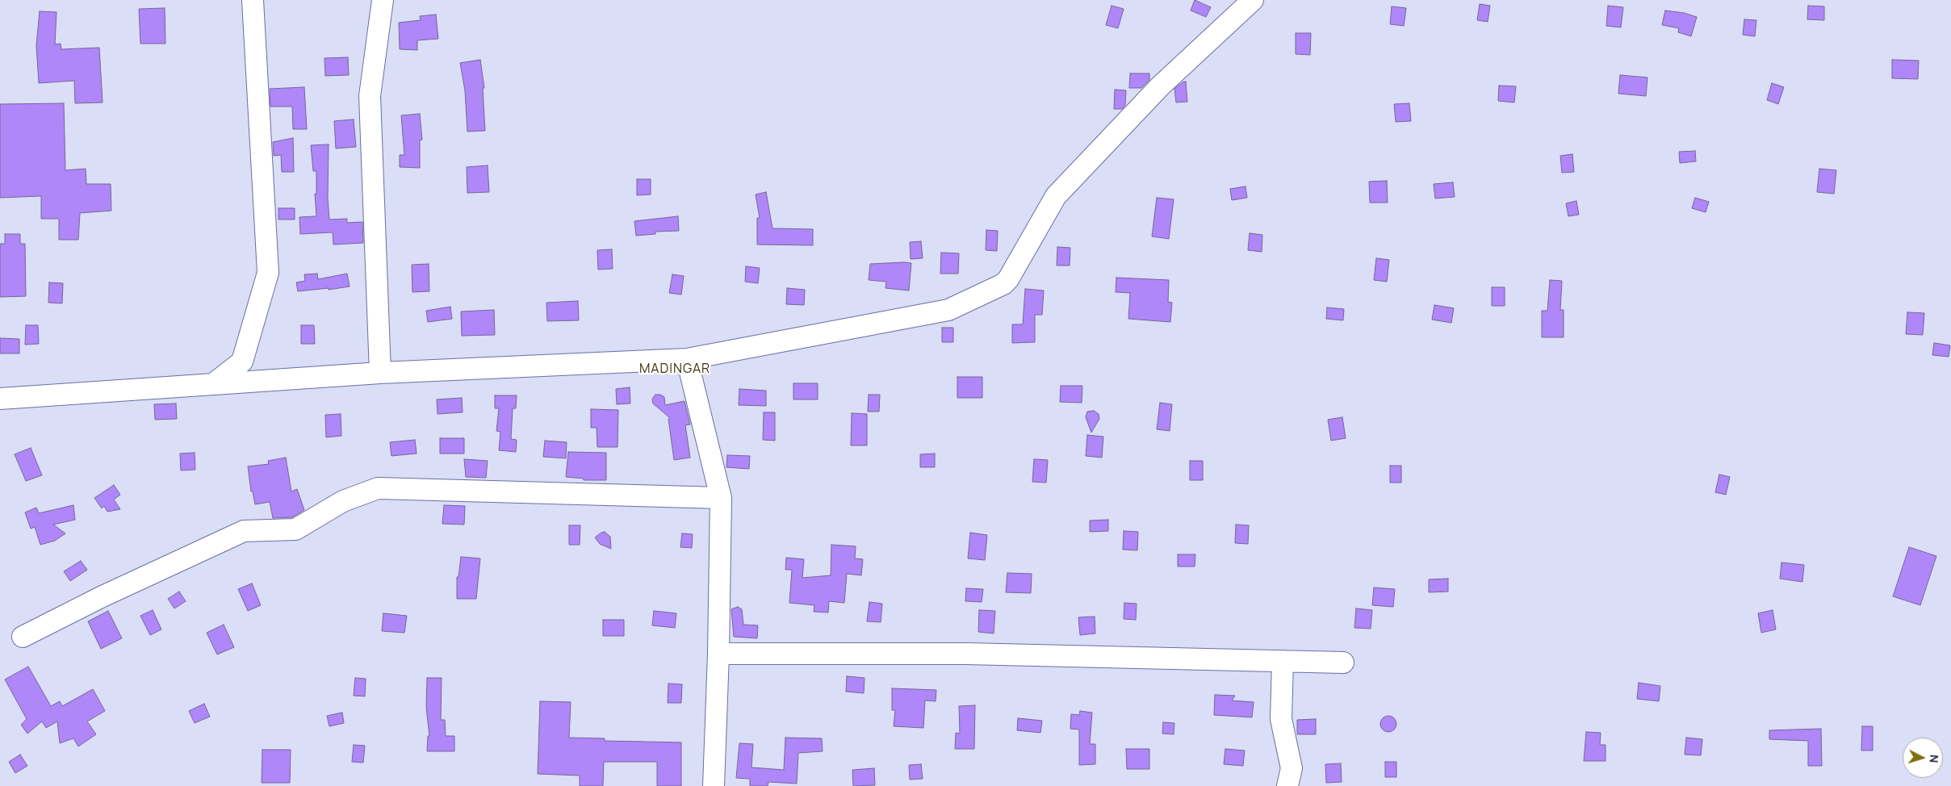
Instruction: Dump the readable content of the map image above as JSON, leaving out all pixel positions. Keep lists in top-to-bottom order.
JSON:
{
  "districts": ["MADINGAR"],
  "north": "right"
}
